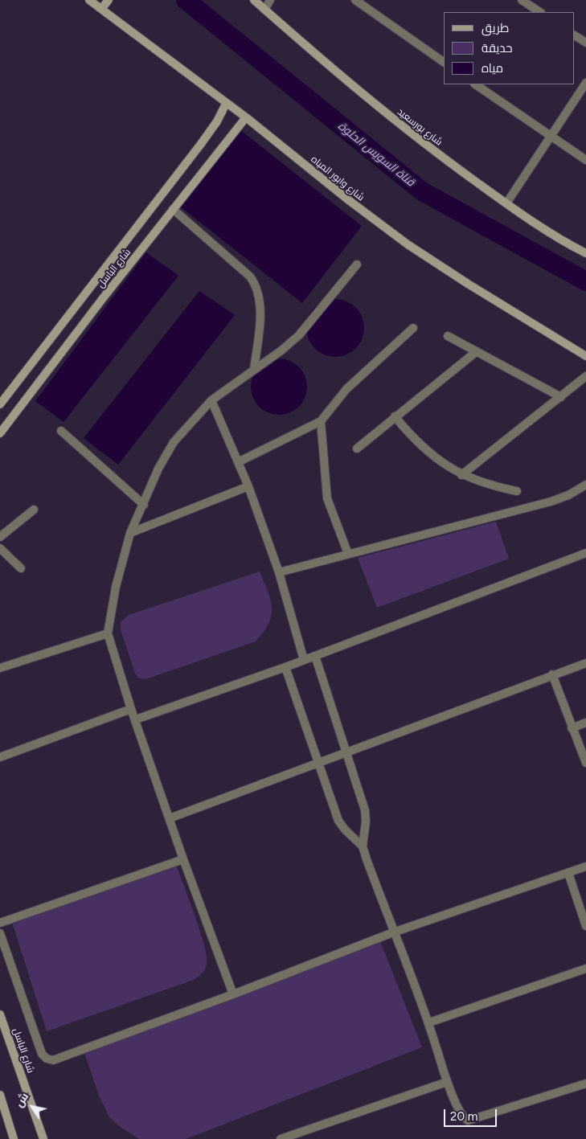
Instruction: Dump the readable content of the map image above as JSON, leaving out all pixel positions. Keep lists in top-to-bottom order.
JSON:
{
  "streets": {
    "main road": ["شارع بورسعيد", "شارع وابور المياه", "شارع الباسل"]
  },
  "crossings": [
    ["شارع وابور المياه", "شارع الباسل"]
  ],
  "water": ["قناة السويس الحلوة"],
  "legend": ["طريق", "حديقة", "مياه"],
  "scale_bar": "20 m",
  "north": "top left"
}
